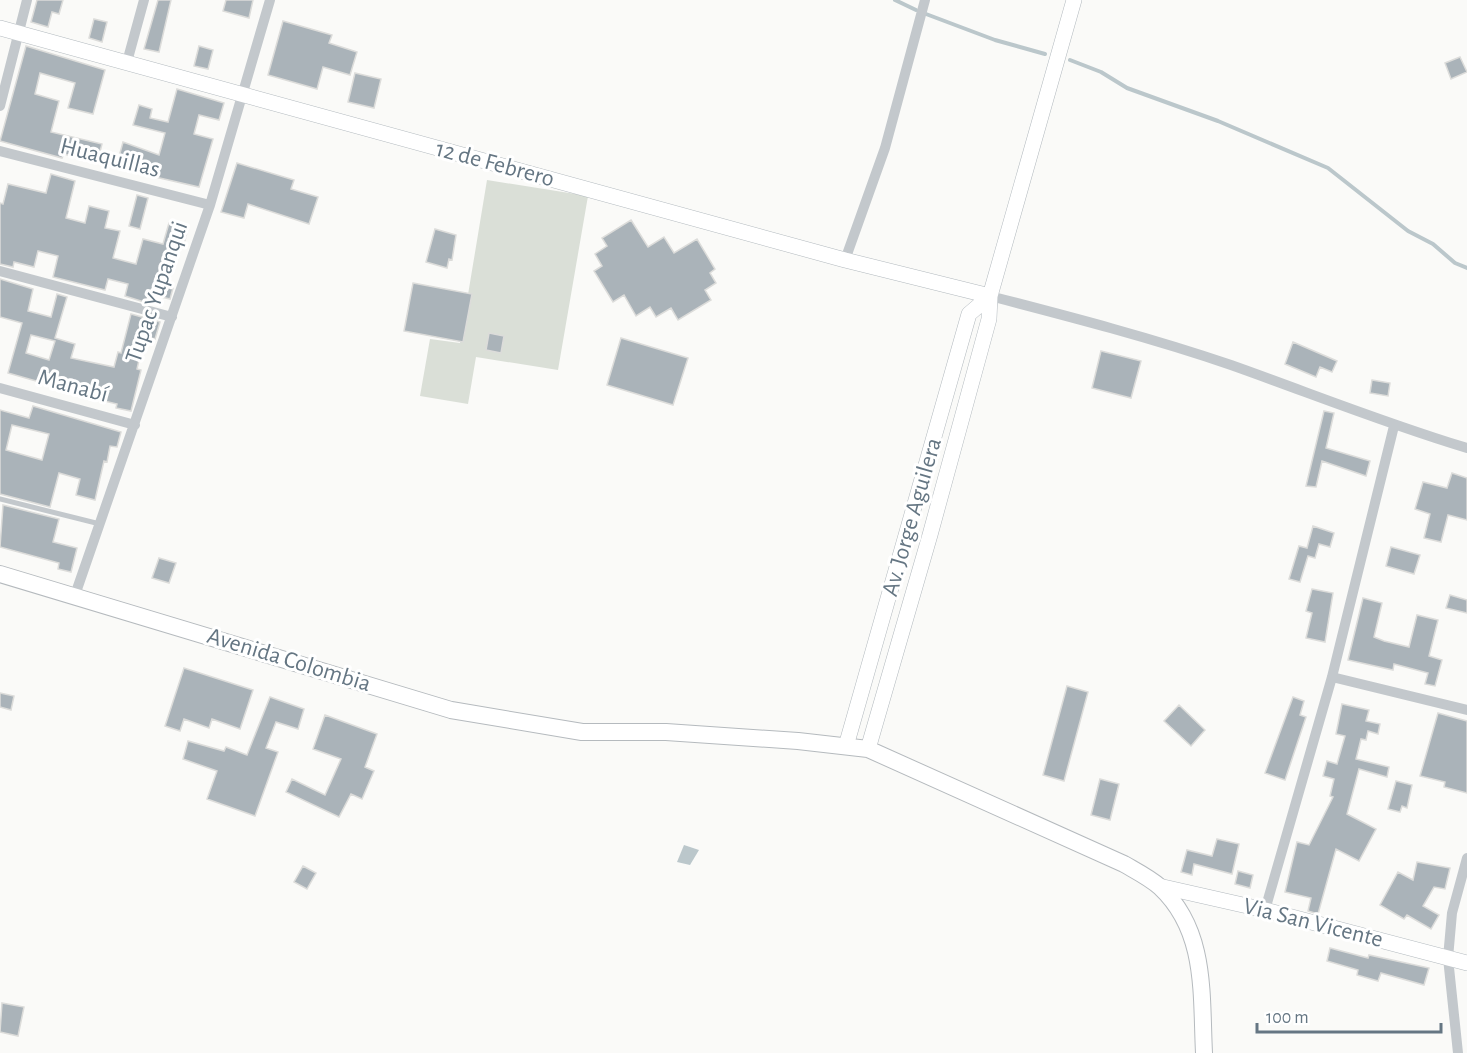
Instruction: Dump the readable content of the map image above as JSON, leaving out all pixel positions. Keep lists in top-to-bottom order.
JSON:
{
  "streets": {
    "main road": ["Avenida Colombia"],
    "street": [
      "Huaquillas",
      "12 de Febrero",
      "Tupac Yupanqui",
      "Manabí",
      "Av. Jorge Aguilera",
      "Via San Vicente"
    ]
  },
  "crossings": [
    ["Huaquillas", "Tupac Yupanqui"],
    ["12 de Febrero", "Tupac Yupanqui"],
    ["12 de Febrero", "Av. Jorge Aguilera"],
    ["Tupac Yupanqui", "Manabí"],
    ["Tupac Yupanqui", "Avenida Colombia"],
    ["Av. Jorge Aguilera", "Avenida Colombia"],
    ["Avenida Colombia", "Via San Vicente"]
  ],
  "scale_bar": "100 m"
}
